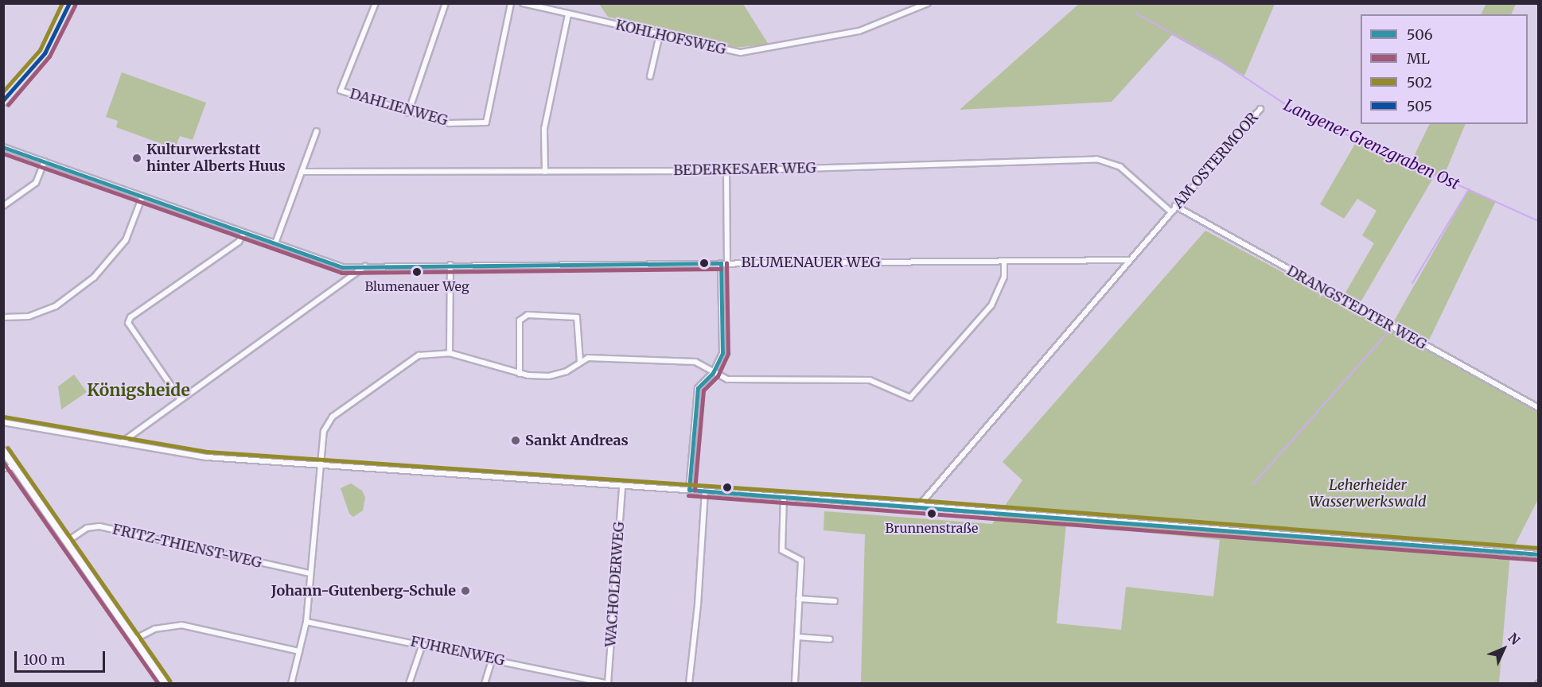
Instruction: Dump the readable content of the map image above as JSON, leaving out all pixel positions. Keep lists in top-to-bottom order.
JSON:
{
  "streets": {
    "street": [
      "KOHLHOFSWEG",
      "DAHLIENWEG",
      "AM OSTERMOOR",
      "BEDERKESAER WEG",
      "BLUMENAUER WEG",
      "DRANGSTEDTER WEG",
      "FRITZ-THIENST-WEG",
      "WACHOLDERWEG",
      "FUHRENWEG"
    ]
  },
  "crossings": [
    ["AM OSTERMOOR", "BEDERKESAER WEG"],
    ["AM OSTERMOOR", "DRANGSTEDTER WEG"],
    ["WACHOLDERWEG", "FUHRENWEG"]
  ],
  "districts": ["Königsheide"],
  "water": ["Langener Grenzgraben Ost"],
  "parks": ["Leherheider Wasserwerkswald"],
  "places": [
    "Kulturwerkstatt hinter Alberts Huus",
    "Blumenauer Weg",
    "Sankt Andreas",
    "Brunnenstraße",
    "Johann-Gutenberg-Schule"
  ],
  "lines": [
    "transit line 502",
    "transit line 505",
    "transit line ML",
    "transit line 506"
  ],
  "legend": [
    "506",
    "ML",
    "502",
    "505"
  ],
  "scale_bar": "100 m",
  "north": "top right"
}
